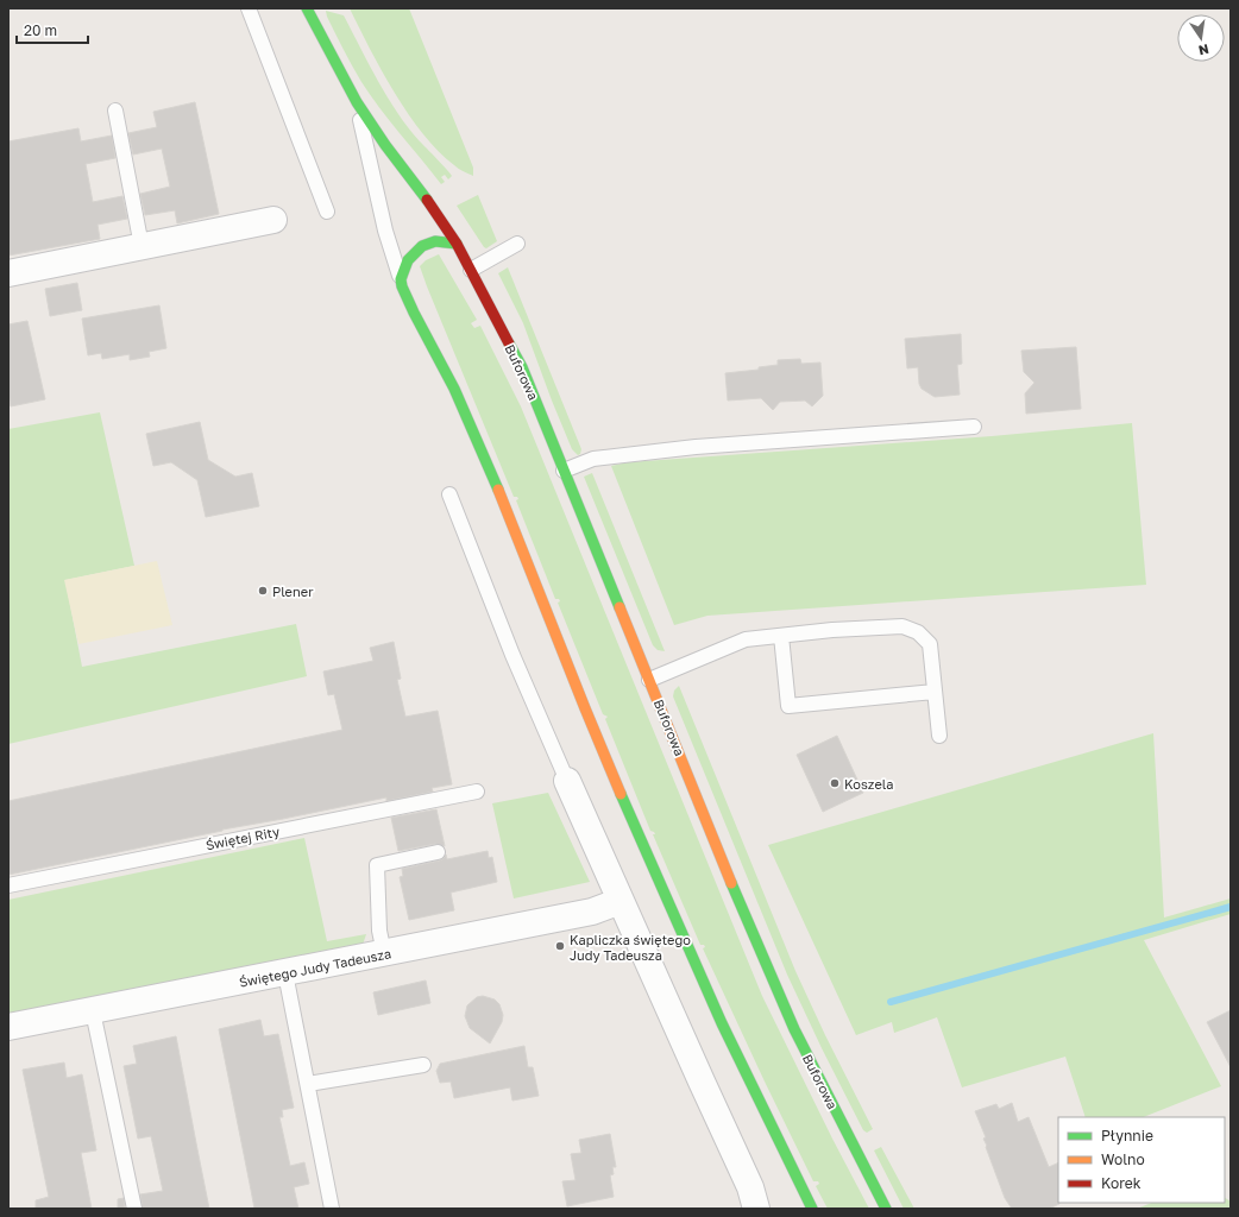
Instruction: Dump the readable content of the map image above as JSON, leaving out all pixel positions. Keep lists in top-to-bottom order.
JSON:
{
  "streets": {
    "main road": ["Buforowa"],
    "street": ["Świętego Judy Tadeusza"],
    "lane": ["Świętej Rity"]
  },
  "places": ["Plener", "Koszela", "Kapliczka świętego Judy Tadeusza"],
  "legend": ["Płynnie", "Wolno", "Korek"],
  "scale_bar": "20 m",
  "north": "bottom"
}
